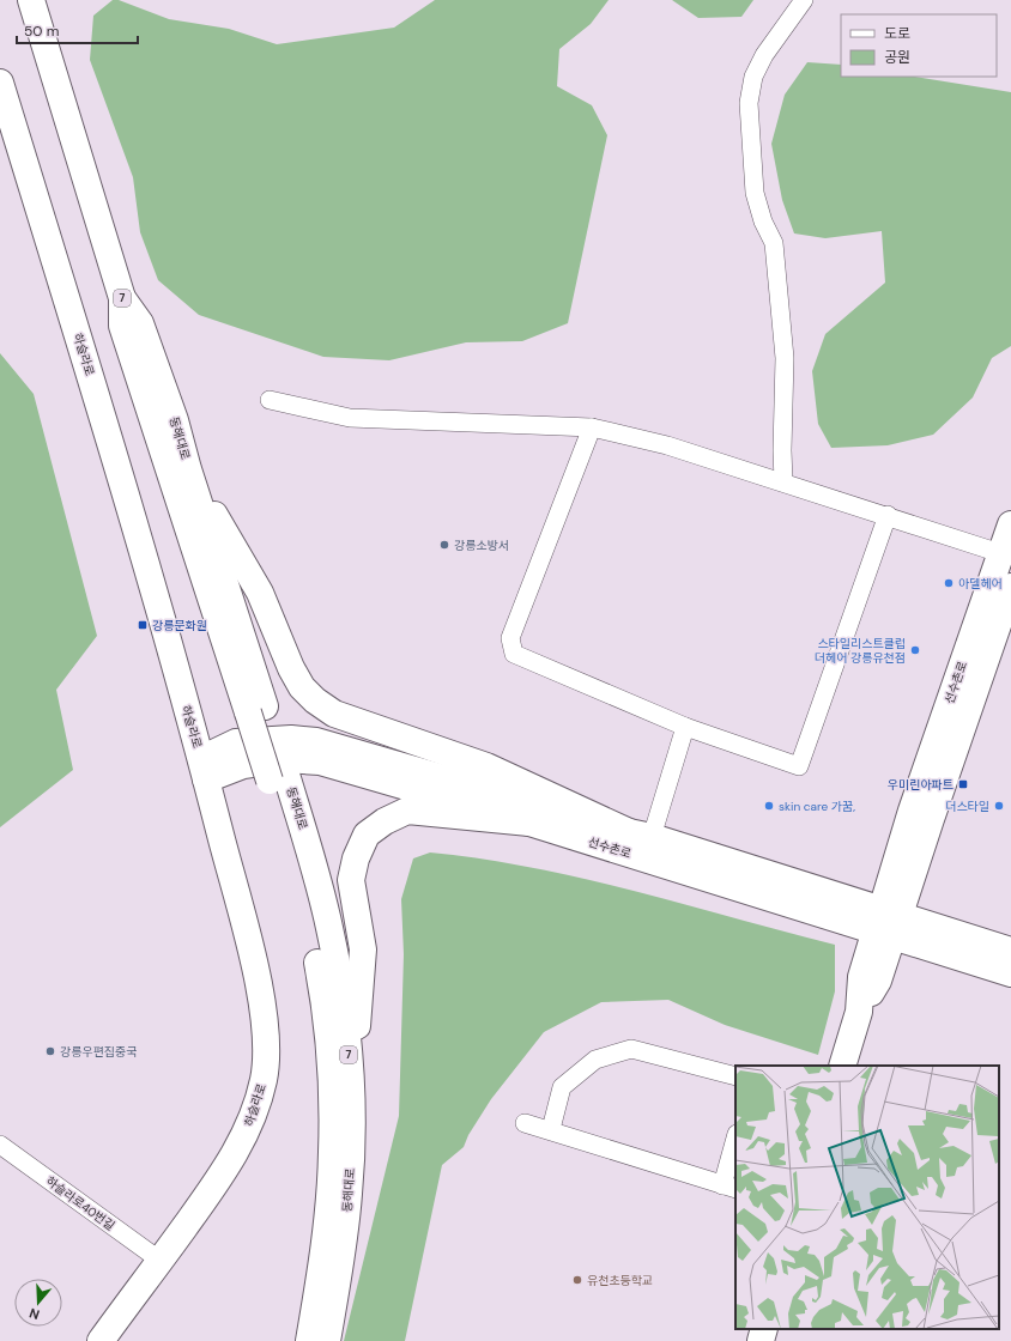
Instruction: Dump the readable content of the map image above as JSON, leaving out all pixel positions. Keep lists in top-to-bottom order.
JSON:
{
  "streets": {
    "street": [
      "7",
      "하슬라로",
      "동해대로",
      "선수촌로",
      "하슬라로40번길"
    ]
  },
  "crossings": [
    ["하슬라로", "선수촌로"],
    ["하슬라로", "하슬라로40번길"]
  ],
  "places": {
    "other": [
      "강릉소방서",
      "아델헤어",
      "스타일리스트클럽 더헤어 강릉유천점",
      "skin care 가꿈,",
      "더스타일",
      "강릉우편집중국",
      "유천초등학교"
    ],
    "transit": ["강릉문화원", "우미린아파트"]
  },
  "legend": ["도로", "공원"],
  "scale_bar": "50 m",
  "north": "bottom"
}
